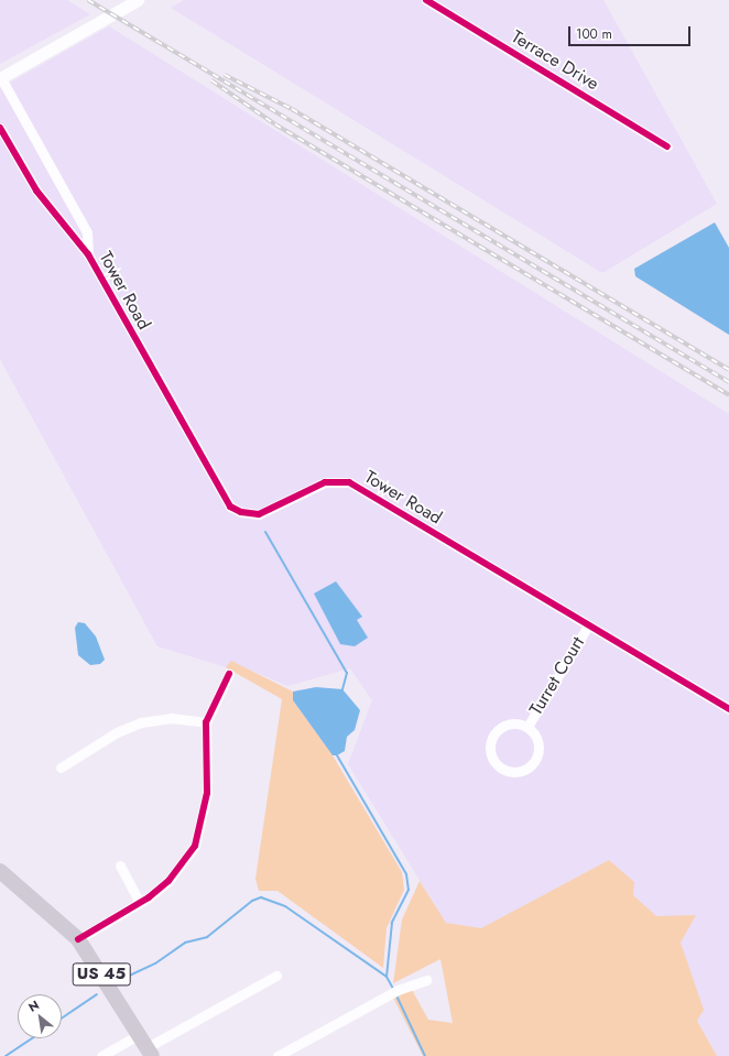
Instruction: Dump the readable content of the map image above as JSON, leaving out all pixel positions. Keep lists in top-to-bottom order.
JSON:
{
  "streets": {
    "main road": ["US 45"],
    "street": ["Terrace Drive", "Tower Road", "Turret Court"]
  },
  "crossings": [
    ["Tower Road", "Turret Court"]
  ],
  "scale_bar": "100 m",
  "north": "top left"
}
